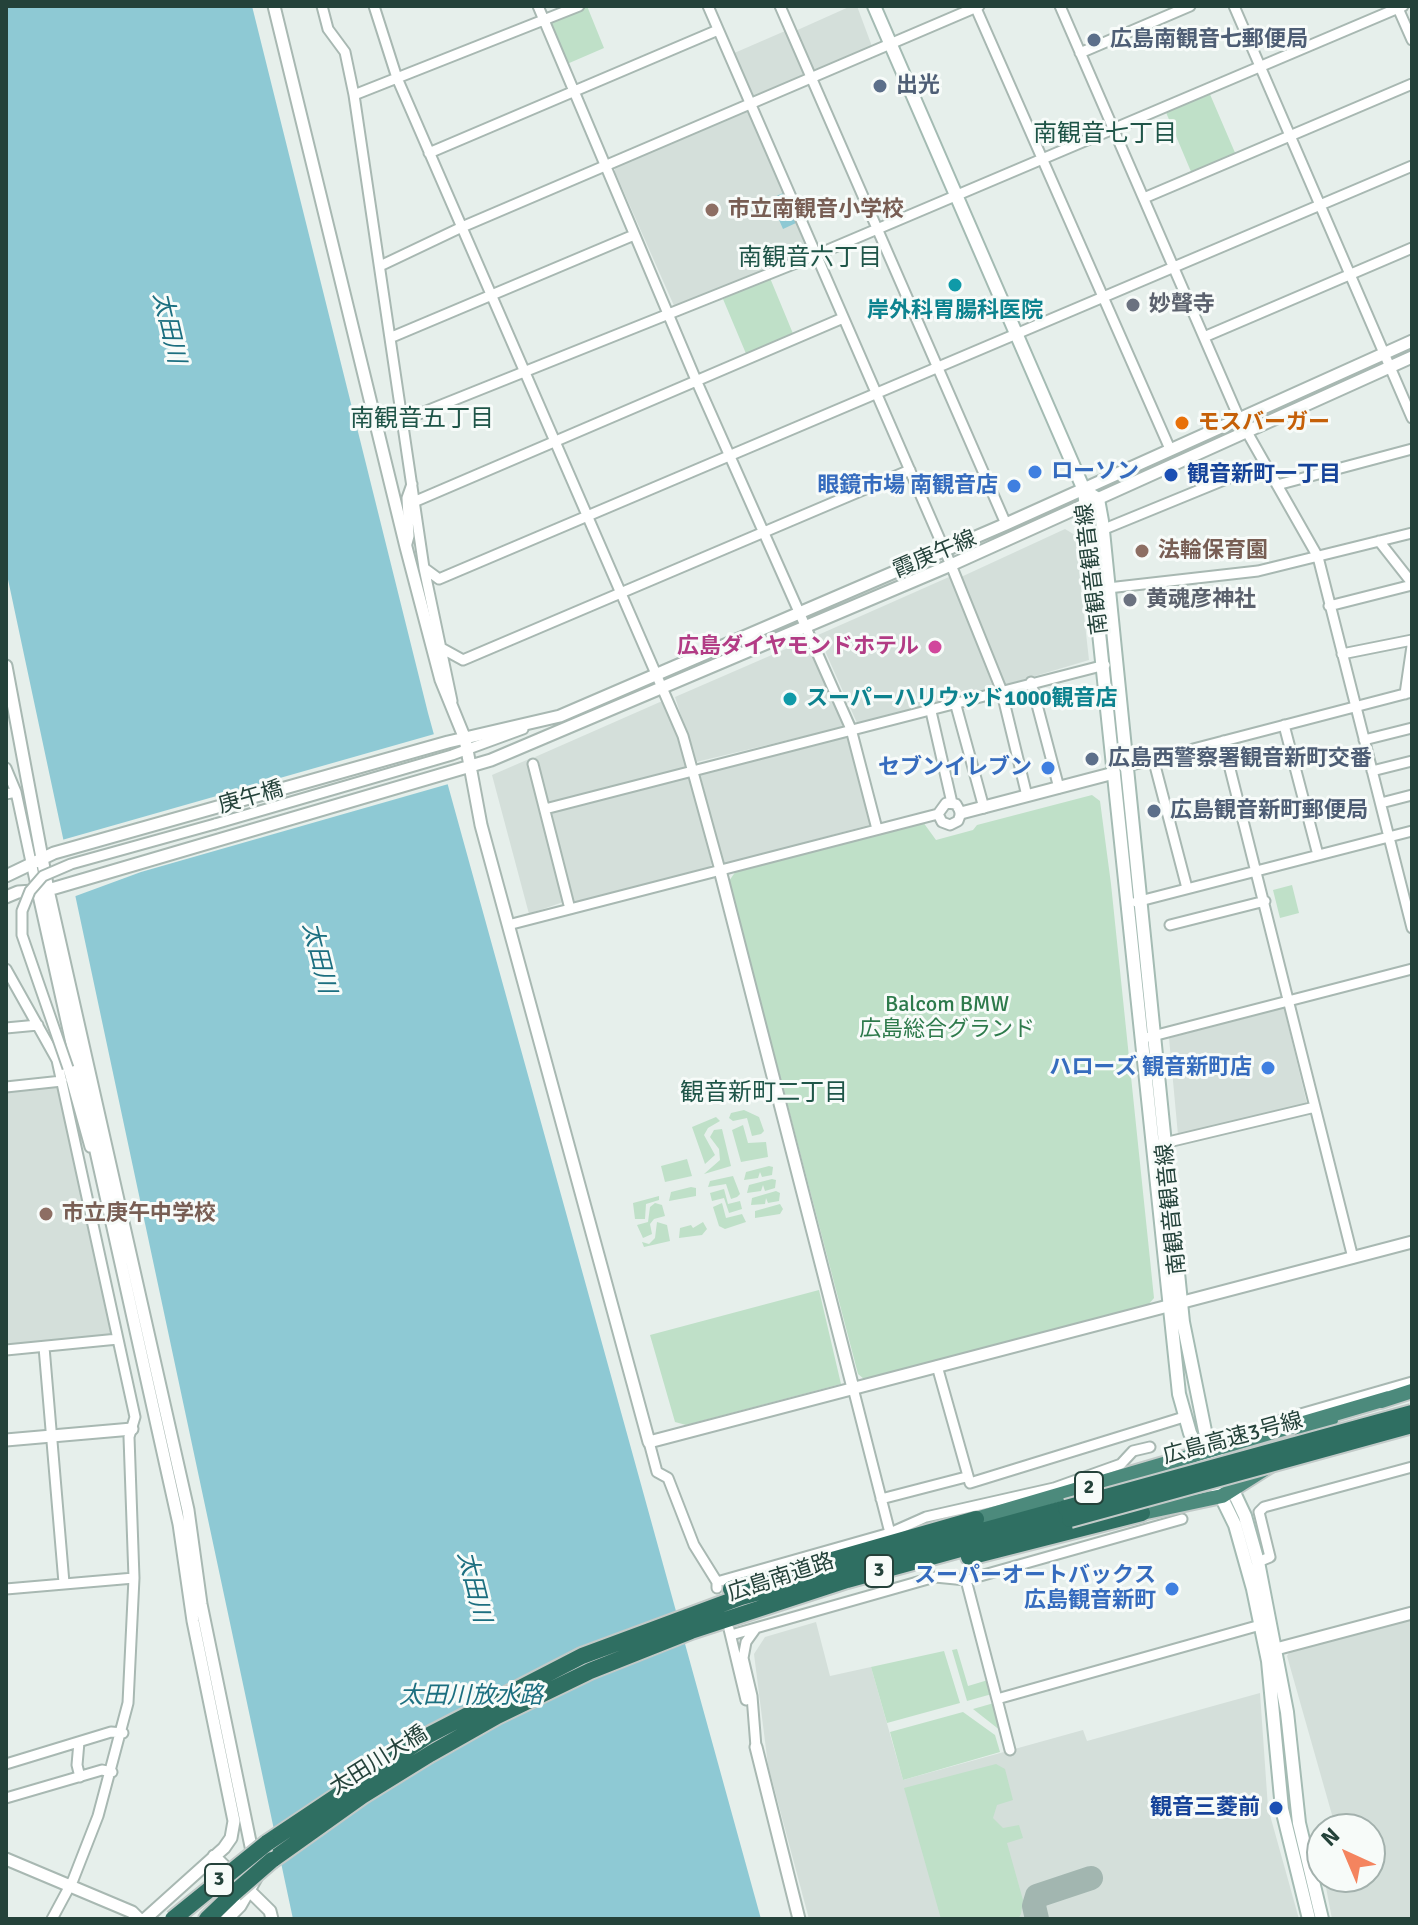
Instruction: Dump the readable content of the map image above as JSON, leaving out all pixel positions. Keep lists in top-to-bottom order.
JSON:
{
  "streets": {
    "highway": [
      "広島高速3号線",
      "2",
      "3",
      "広島南道路",
      "太田川大橋"
    ],
    "main road": ["南観音観音線"],
    "street": ["霞庚午線", "庚午橋"]
  },
  "crossings": [
    ["霞庚午線", "南観音観音線"],
    ["霞庚午線", "庚午橋"],
    ["南観音観音線", "2"],
    ["広島高速3号線", "広島南道路"],
    ["3", "太田川大橋"],
    ["広島南道路", "太田川大橋"]
  ],
  "districts": [
    "南観音七丁目",
    "南観音六丁目",
    "南観音五丁目",
    "観音新町二丁目"
  ],
  "water": ["太田川", "太田川放水路"],
  "parks": ["Balcom BMW 広島総合グランド"],
  "places": [
    "広島南観音七郵便局",
    "出光",
    "市立南観音小学校",
    "岸外科胃腸科医院",
    "妙聲寺",
    "モスバーガー",
    "ローソン",
    "観音新町一丁目",
    "眼鏡市場 南観音店",
    "法輪保育園",
    "黄魂彦神社",
    "広島ダイヤモンドホテル",
    "スーパーハリウッド1000観音店",
    "広島西警察署観音新町交番",
    "セブンイレブン",
    "広島観音新町郵便局",
    "ハローズ 観音新町店",
    "市立庚午中学校",
    "スーパーオートバックス 広島観音新町",
    "観音三菱前"
  ],
  "north": "top left"
}
